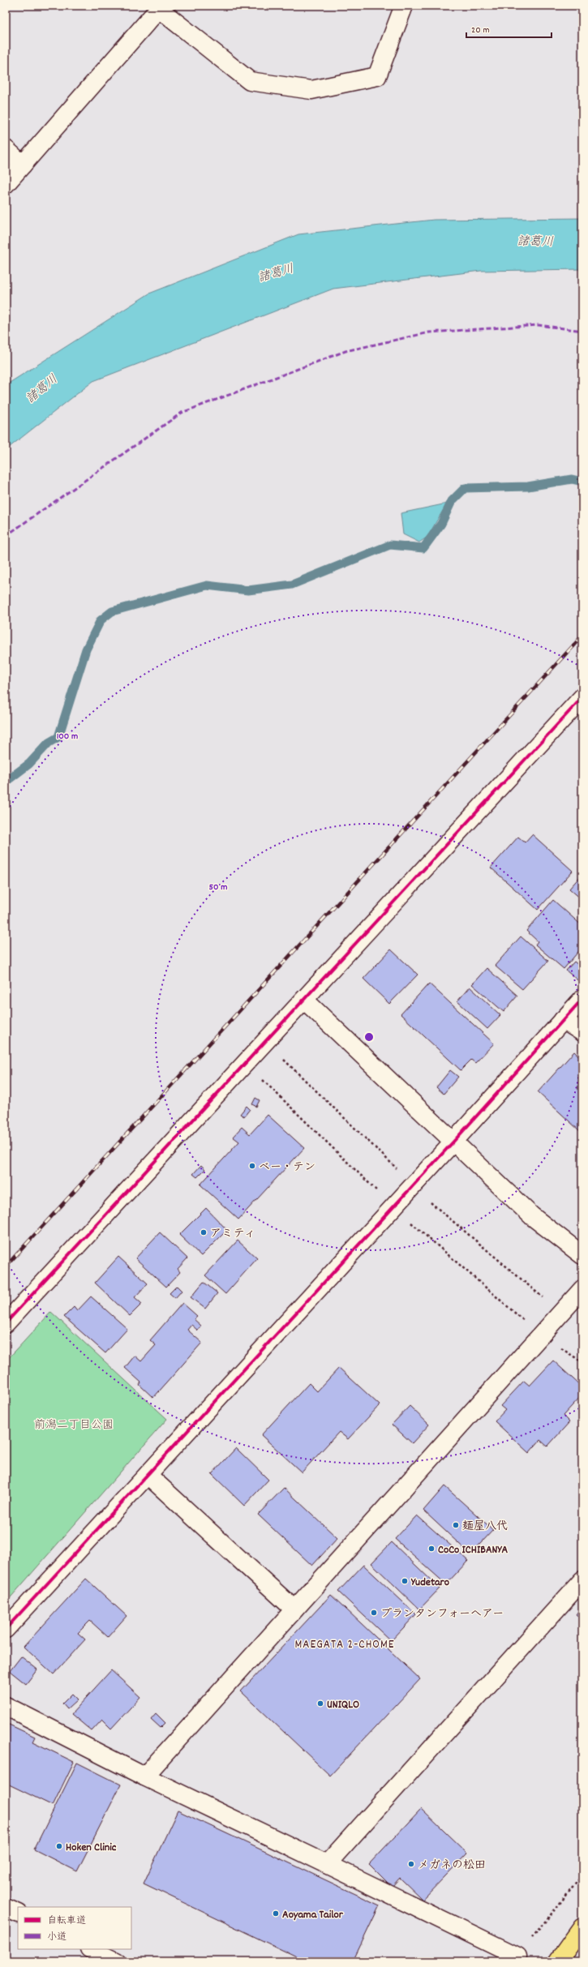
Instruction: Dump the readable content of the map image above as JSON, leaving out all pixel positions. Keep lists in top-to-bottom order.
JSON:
{
  "districts": ["MAEGATA 2-CHOME"],
  "water": ["諸葛川"],
  "parks": ["前潟二丁目公園"],
  "places": [
    "ベー・テン",
    "アミティ",
    "麺屋八代",
    "CoCo ICHIBANYA",
    "Yudetaro",
    "プランタンフォーヘアー",
    "UNIQLO",
    "Hoken Clinic",
    "メガネの松田",
    "Aoyama Tailor"
  ],
  "legend": ["自転車道", "小道"],
  "scale_bar": "20 m",
  "rings": ["100 m", "50 m"]
}
